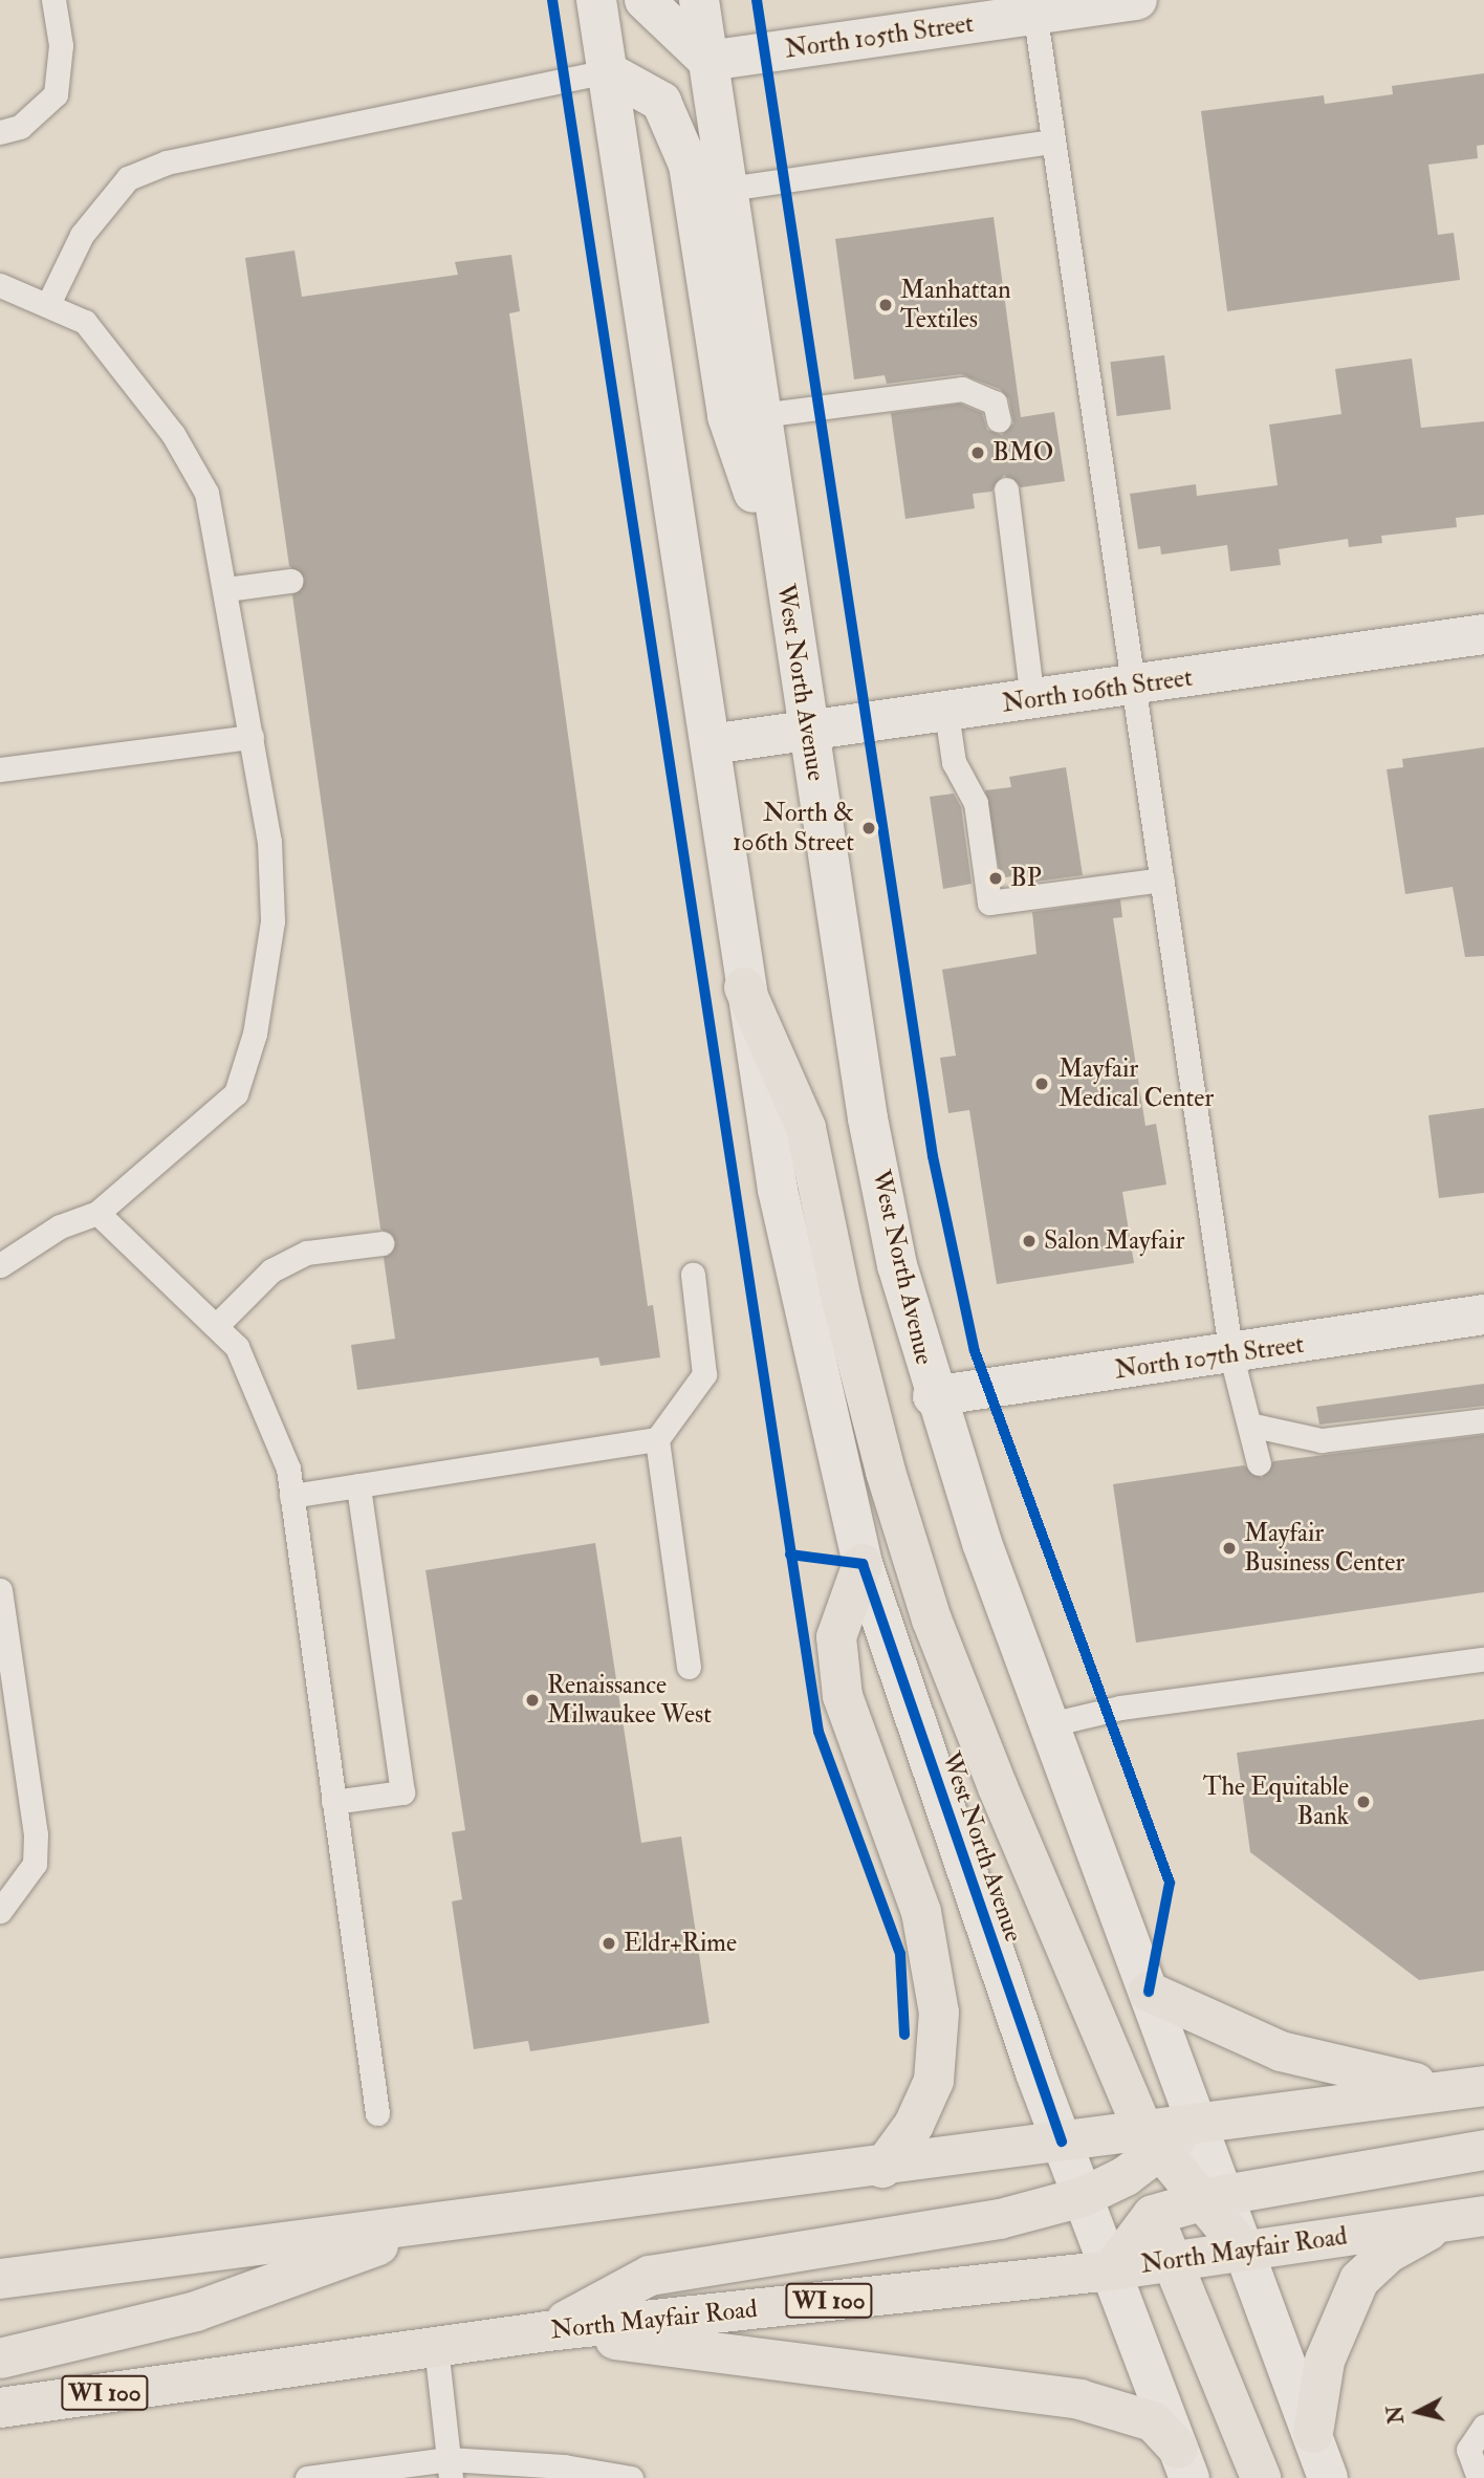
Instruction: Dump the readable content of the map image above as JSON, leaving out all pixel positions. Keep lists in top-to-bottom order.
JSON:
{
  "streets": {
    "main road": [
      "North 105th Street",
      "West North Avenue",
      "North 106th Street",
      "North 107th Street",
      "North Mayfair Road",
      "WI 100"
    ]
  },
  "crossings": [
    ["North 105th Street", "West North Avenue"],
    ["West North Avenue", "North 106th Street"],
    ["West North Avenue", "North 107th Street"],
    ["West North Avenue", "North Mayfair Road"]
  ],
  "places": [
    "Manhattan Textiles",
    "BMO",
    "North & 106th Street",
    "BP",
    "Mayfair Medical Center",
    "Salon Mayfair",
    "Mayfair Business Center",
    "Renaissance Milwaukee West",
    "The Equitable Bank",
    "Eldr+Rime"
  ],
  "north": "left"
}
